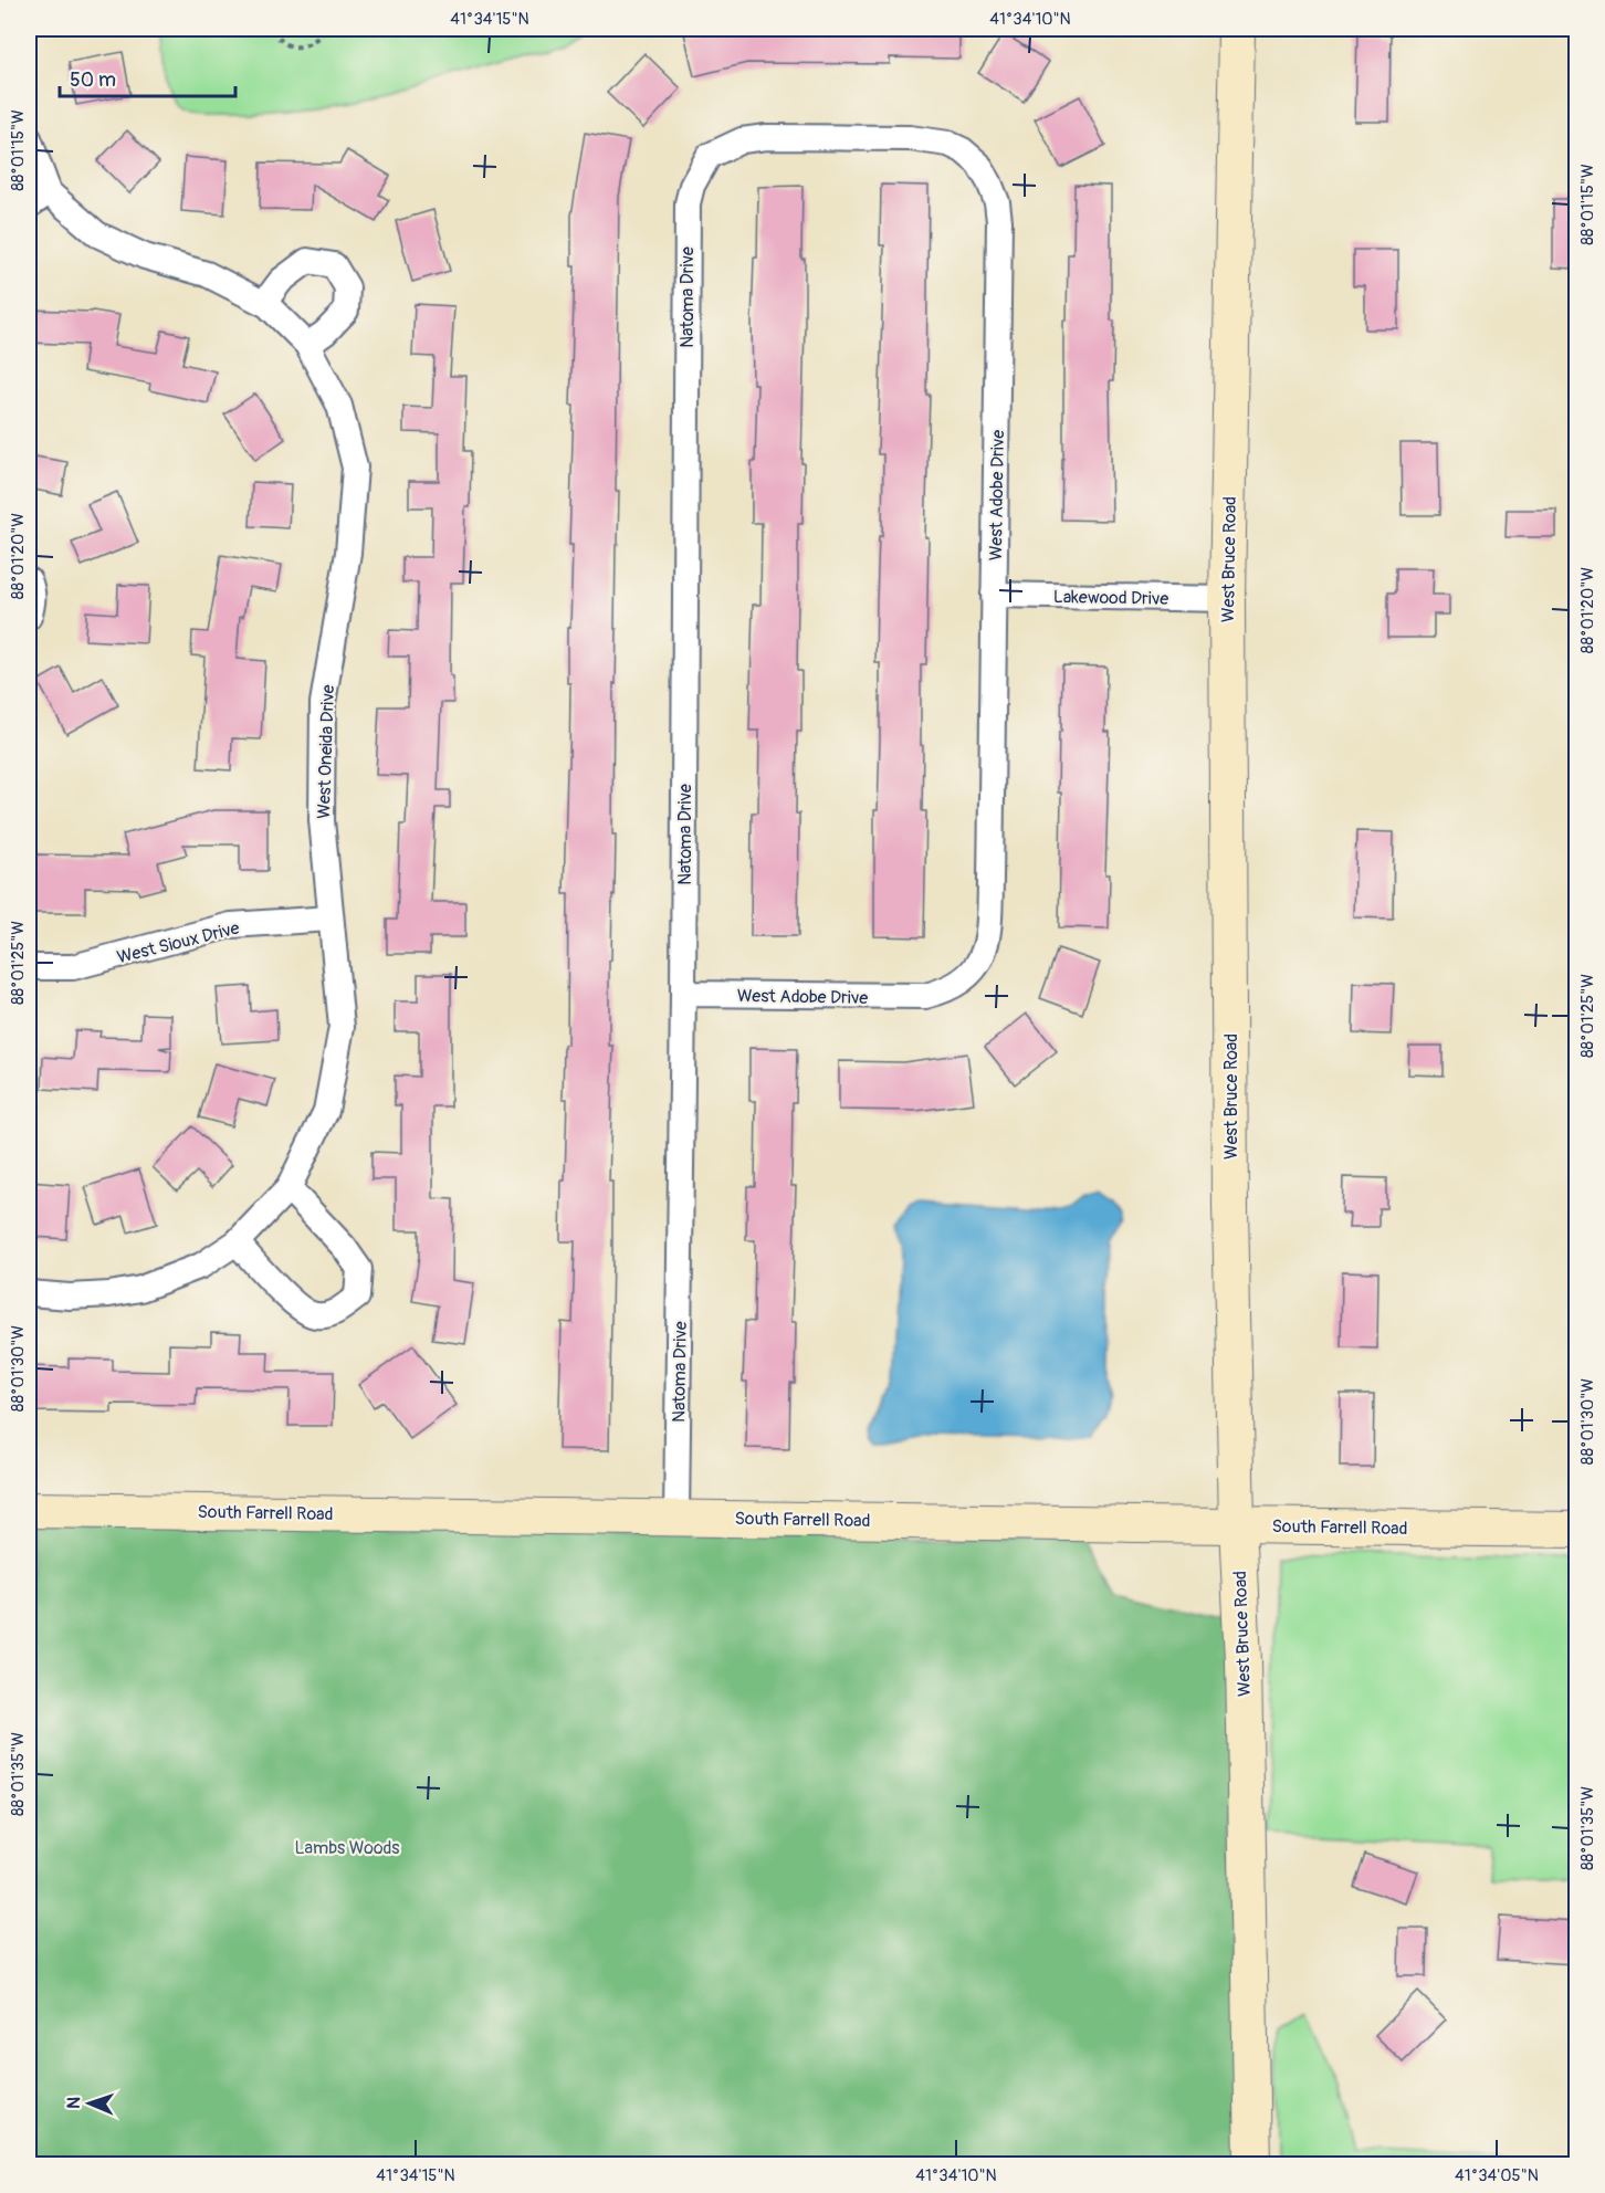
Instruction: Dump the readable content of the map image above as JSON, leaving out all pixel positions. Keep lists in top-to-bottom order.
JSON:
{
  "streets": {
    "street": [
      "Natoma Drive",
      "West Adobe Drive",
      "West Bruce Road",
      "Lakewood Drive",
      "West Oneida Drive",
      "West Sioux Drive",
      "South Farrell Road"
    ]
  },
  "crossings": [
    ["Natoma Drive", "West Adobe Drive"],
    ["Natoma Drive", "South Farrell Road"],
    ["West Adobe Drive", "Lakewood Drive"],
    ["West Bruce Road", "Lakewood Drive"],
    ["West Bruce Road", "South Farrell Road"],
    ["West Oneida Drive", "West Sioux Drive"]
  ],
  "parks": ["Lambs Woods"],
  "scale_bar": "50 m",
  "north": "left",
  "coordinates": [
    "41°34'15\"N",
    "41°34'10\"N",
    "88°01'15\"W",
    "88°01'20\"W",
    "88°01'25\"W",
    "88°01'30\"W",
    "88°01'35\"W",
    "41°34'05\"N"
  ]
}
